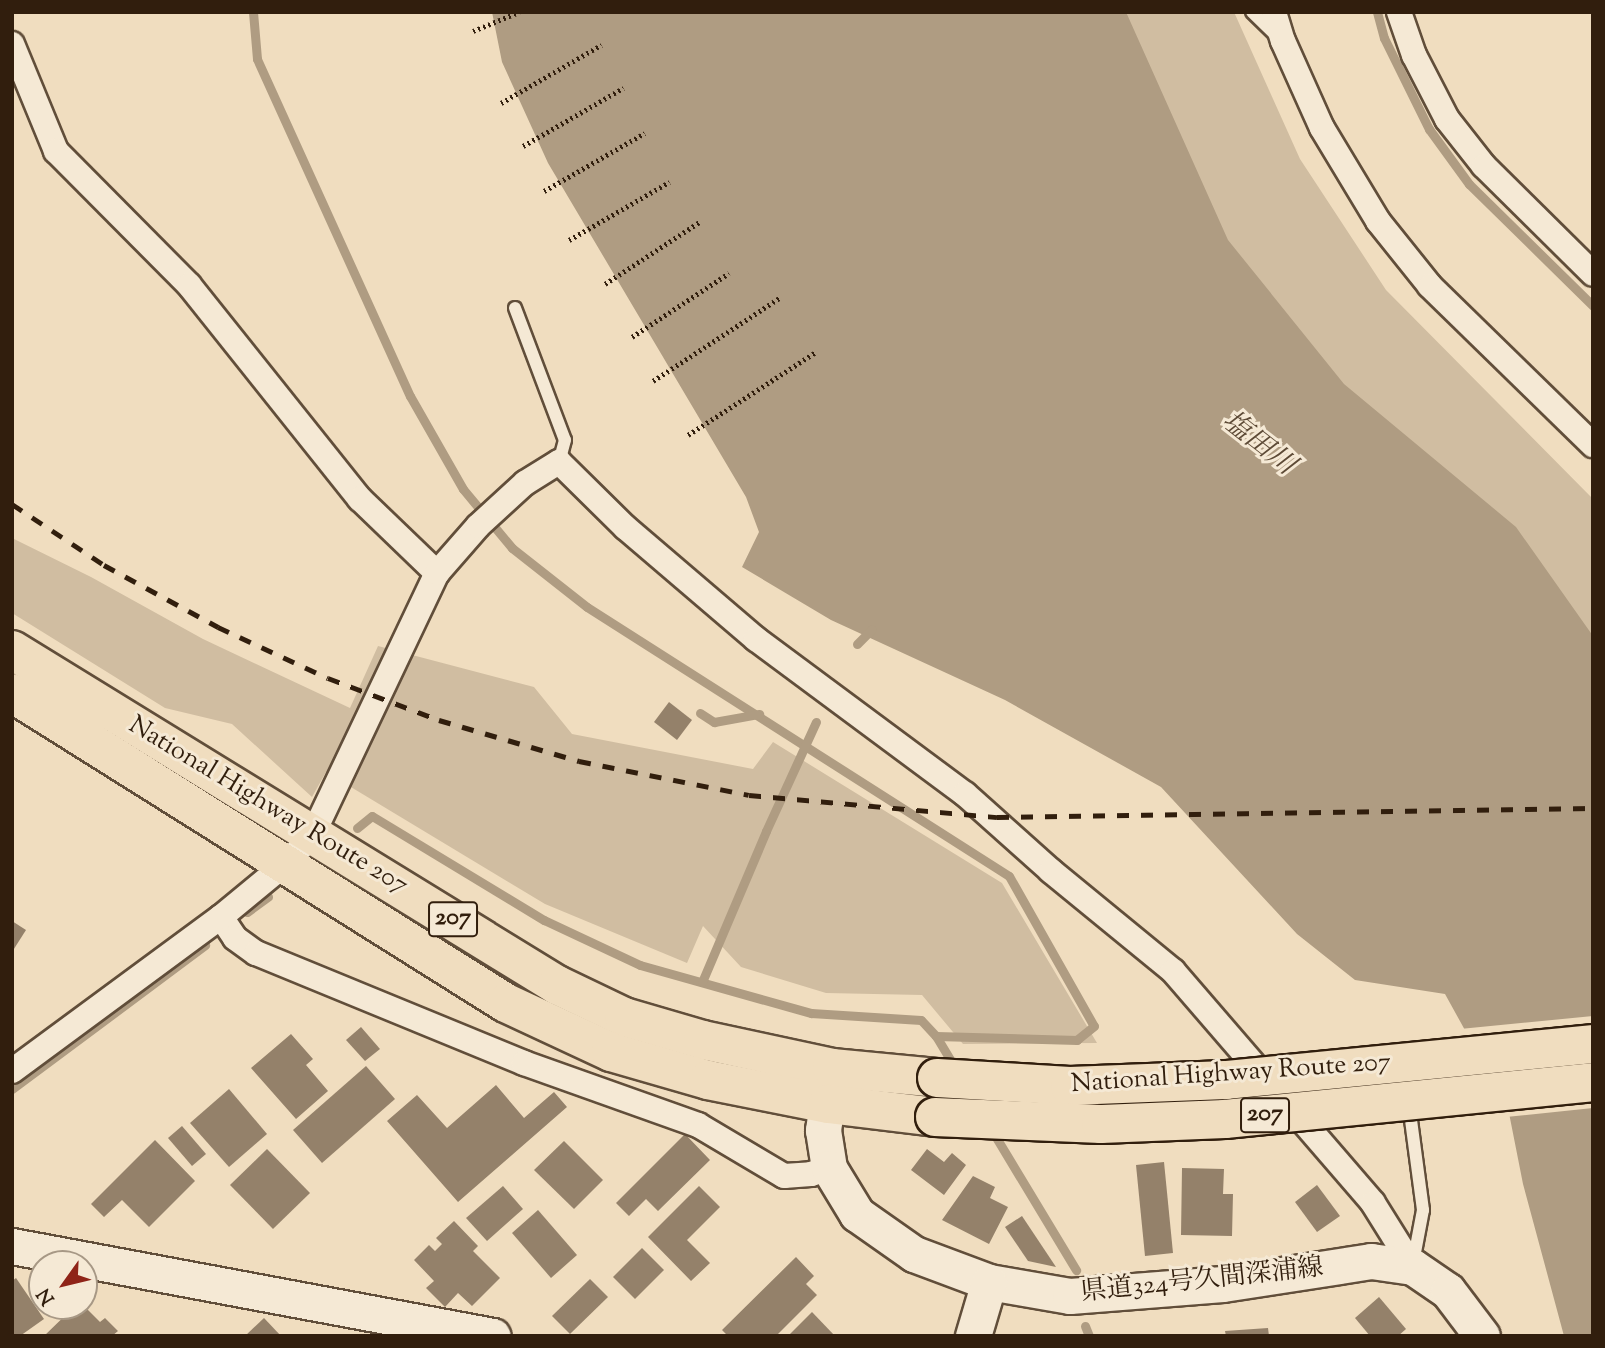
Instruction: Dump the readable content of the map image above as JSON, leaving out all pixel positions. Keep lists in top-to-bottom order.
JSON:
{
  "streets": {
    "highway": ["National Highway Route 207", "207"],
    "main road": ["県道324号久間深浦線"]
  },
  "crossings": [
    ["National Highway Route 207", "県道324号久間深浦線"]
  ],
  "water": ["塩田川"],
  "north": "bottom left"
}
